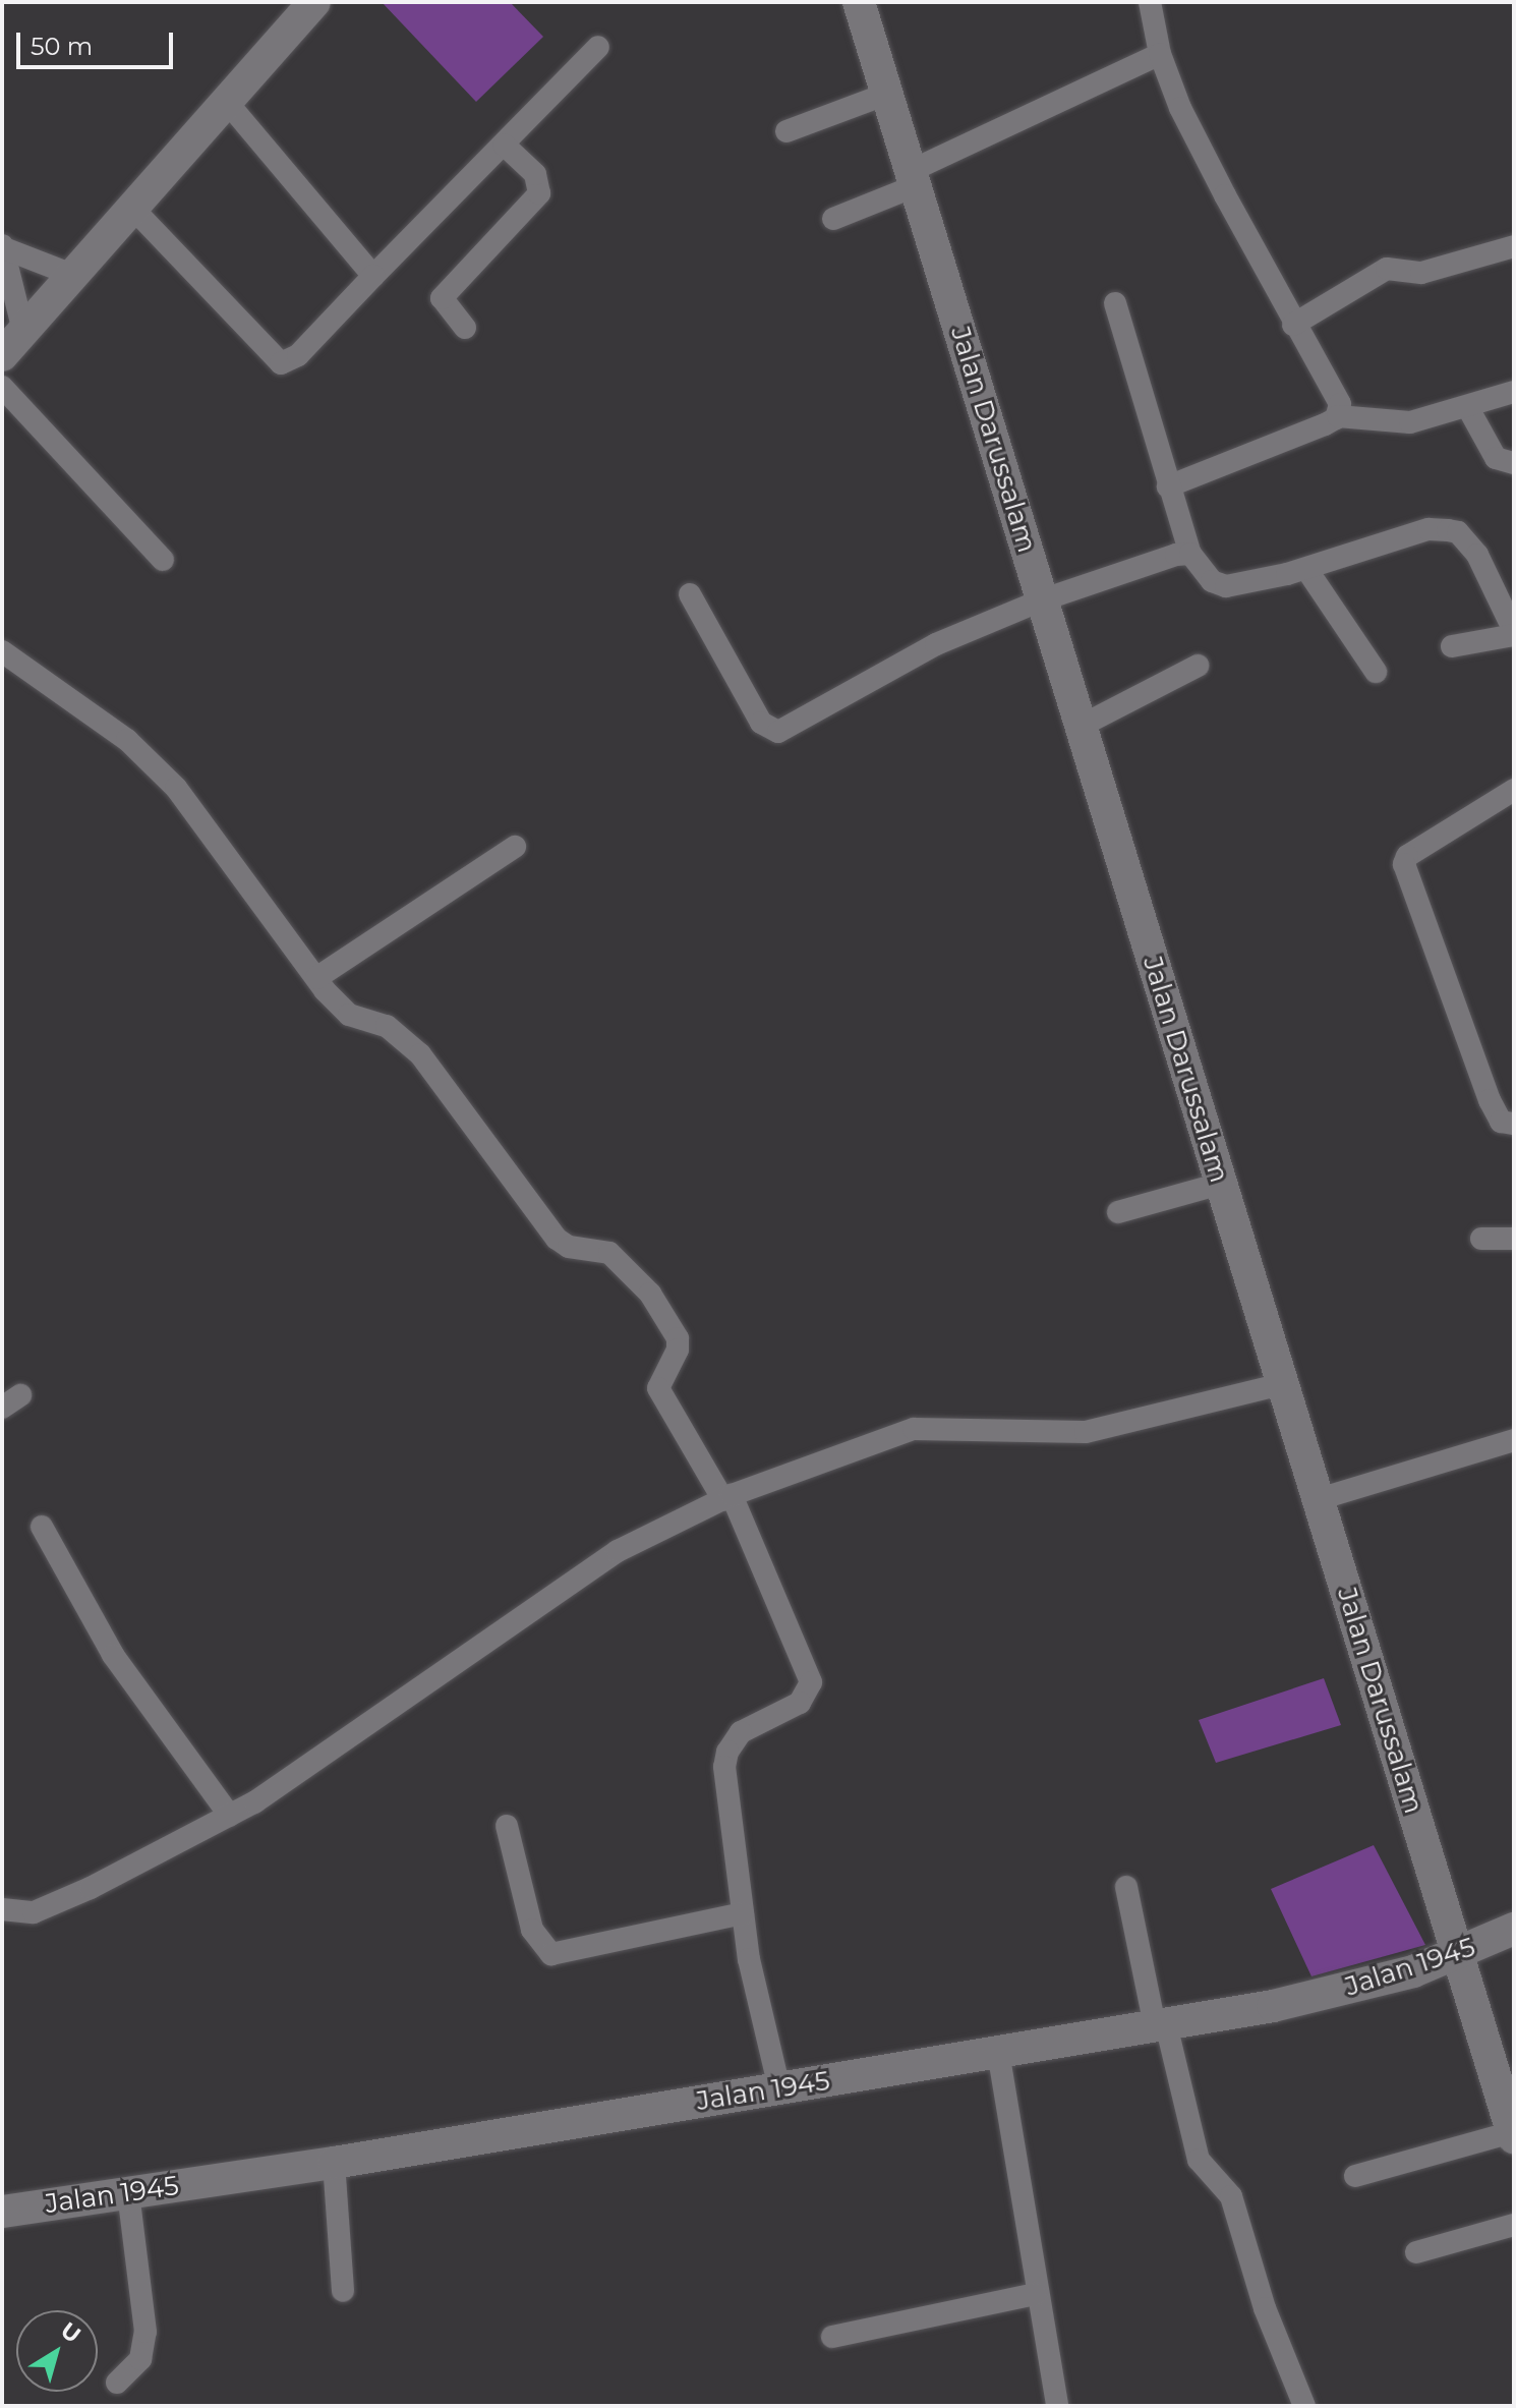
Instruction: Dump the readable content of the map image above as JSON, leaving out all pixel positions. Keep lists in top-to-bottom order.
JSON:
{
  "streets": {
    "street": ["Jalan Darussalam", "Jalan 1945"]
  },
  "crossings": [
    ["Jalan Darussalam", "Jalan 1945"]
  ],
  "scale_bar": "50 m",
  "north": "top right"
}
